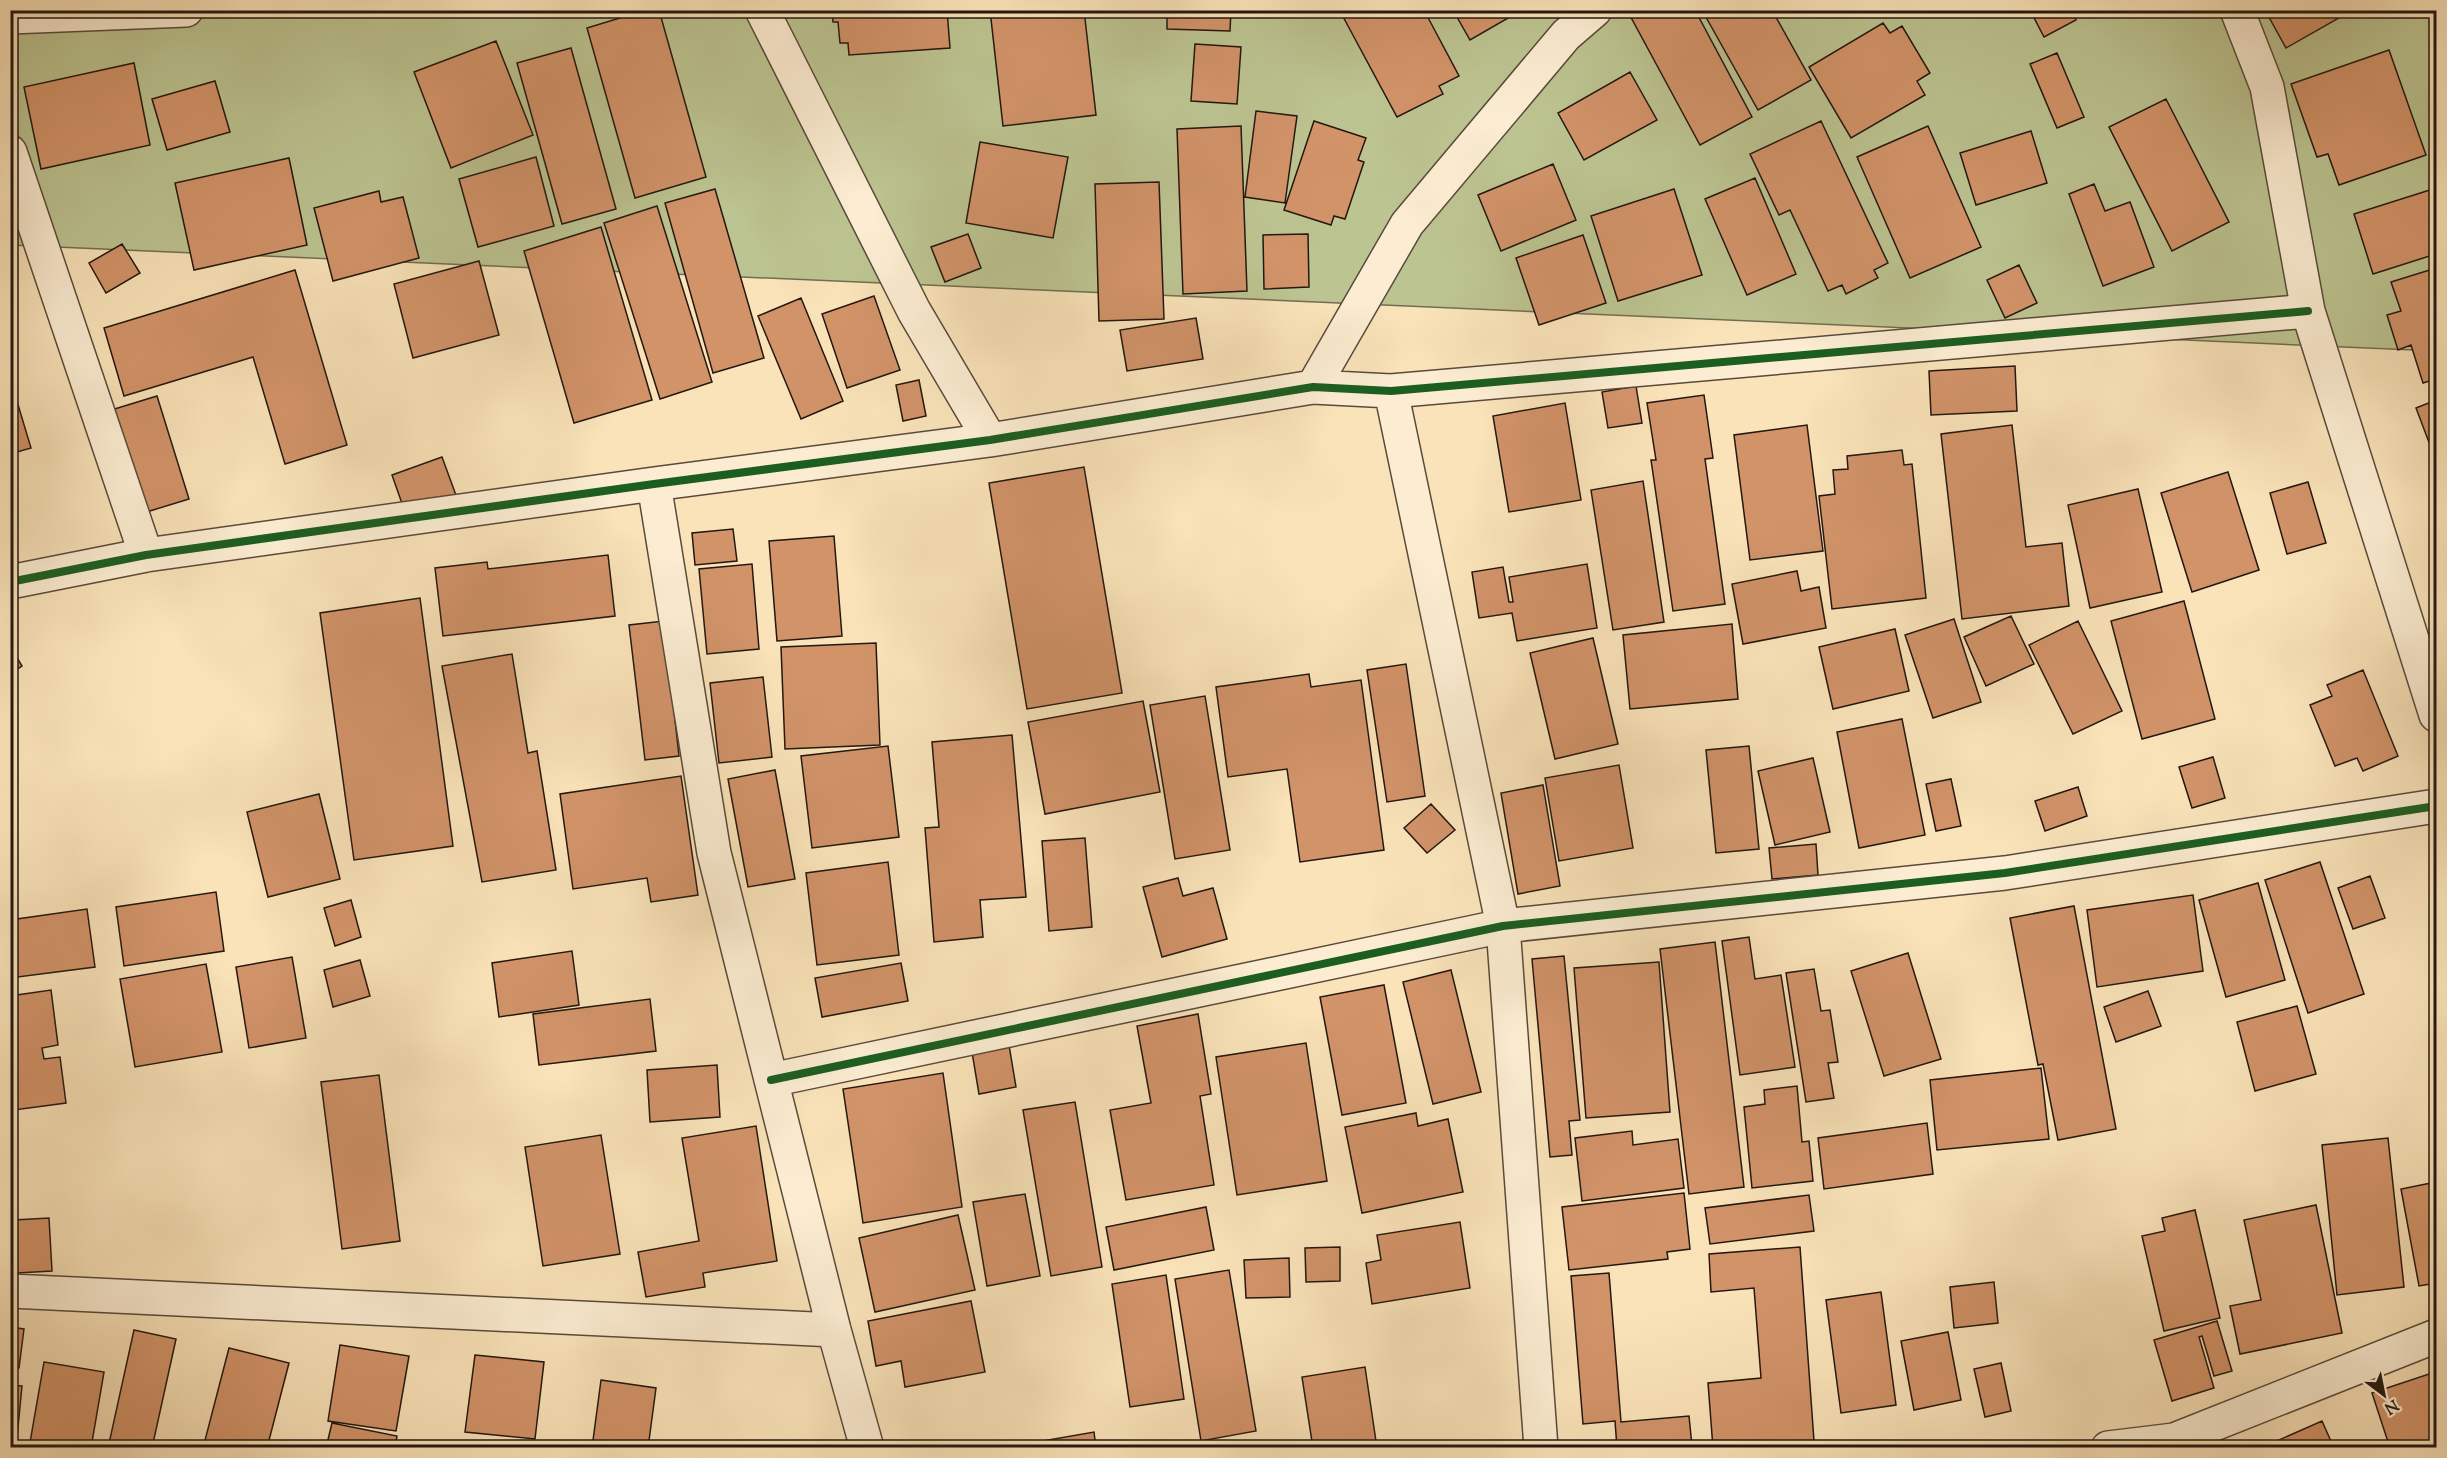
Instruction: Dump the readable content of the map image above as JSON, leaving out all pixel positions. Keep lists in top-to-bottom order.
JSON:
{
  "north": "bottom right"
}
